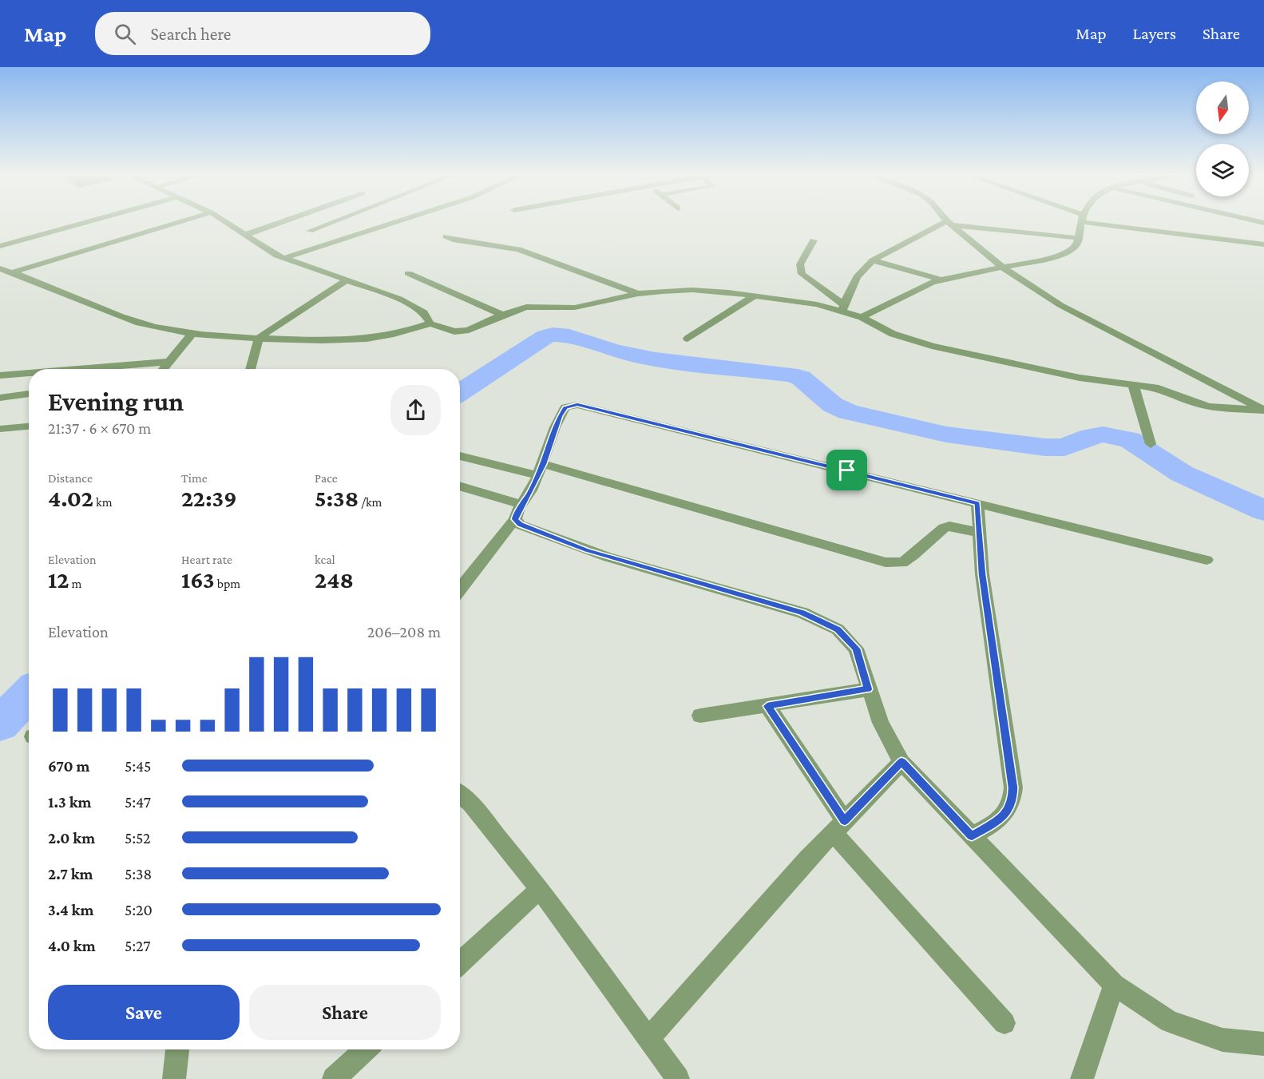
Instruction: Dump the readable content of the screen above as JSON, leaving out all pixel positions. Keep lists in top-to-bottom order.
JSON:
{
  "north": "bottom",
  "page": {
    "header": "Map",
    "search": "Search here",
    "nav": ["Map", "Layers", "Share"],
    "heading": ["Evening run", "21:37 · 6 × 670 m"],
    "stats": [
      ["Distance", "4.02 km"],
      ["Time", "22:39"],
      ["Pace", "5:38 /km"],
      ["Elevation", "12 m"],
      ["Heart rate", "163 bpm"],
      ["kcal", "248"]
    ],
    "chart": ["Elevation", "206–208 m"],
    "list": [
      {
        "name": "670 m",
        "note": "5:45"
      },
      {
        "name": "1.3 km",
        "note": "5:47"
      },
      {
        "name": "2.0 km",
        "note": "5:52"
      },
      {
        "name": "2.7 km",
        "note": "5:38"
      },
      {
        "name": "3.4 km",
        "note": "5:20"
      },
      {
        "name": "4.0 km",
        "note": "5:27"
      }
    ],
    "buttons": ["Save", "Share"]
  }
}
